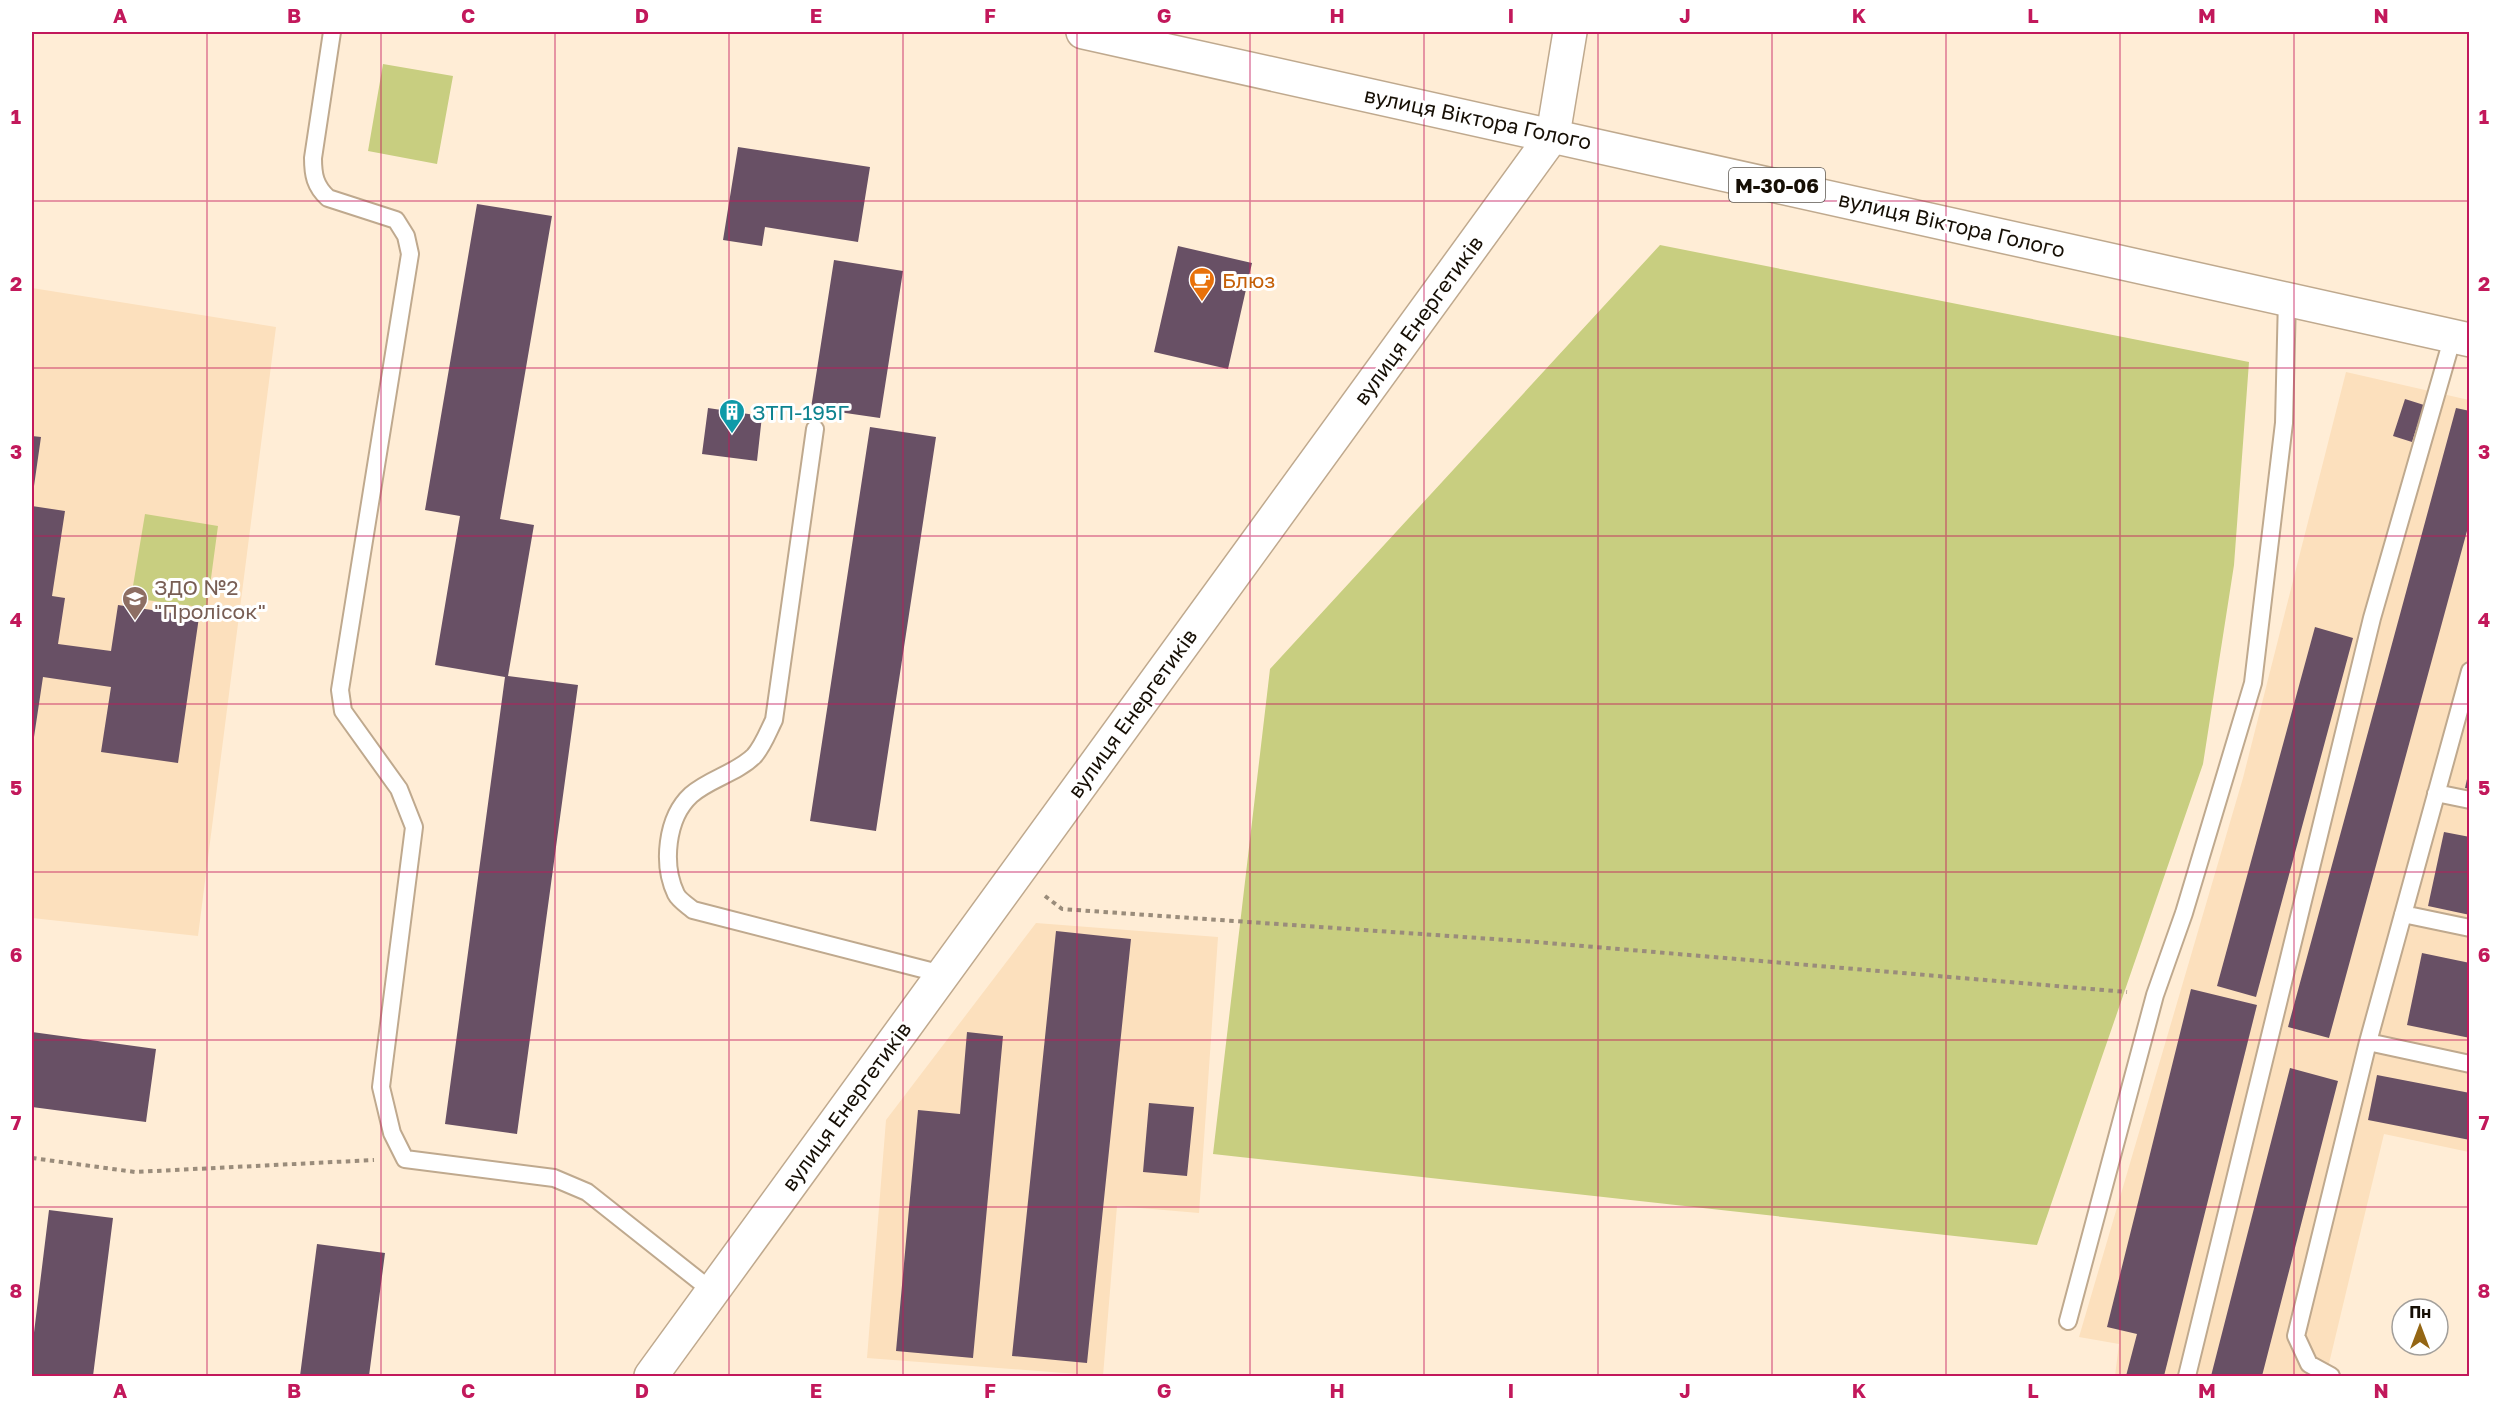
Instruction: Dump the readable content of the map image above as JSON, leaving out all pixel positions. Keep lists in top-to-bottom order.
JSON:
{
  "streets": {
    "street": ["вулиця Віктора Голого", "М-30-06", "вулиця Енергетиків"]
  },
  "crossings": [
    ["вулиця Віктора Голого", "вулиця Енергетиків"]
  ],
  "places": {
    "cafe": ["Блюз"],
    "building": ["ЗТП-195Г"],
    "school or university": ["ЗДО №2 \"Пролісок\""]
  },
  "north": "top",
  "grid": {
    "columns": [
      "A",
      "B",
      "C",
      "D",
      "E",
      "F",
      "G",
      "H",
      "I",
      "J",
      "K",
      "L",
      "M",
      "N"
    ],
    "rows": [
      "1",
      "2",
      "3",
      "4",
      "5",
      "6",
      "7",
      "8"
    ]
  }
}
